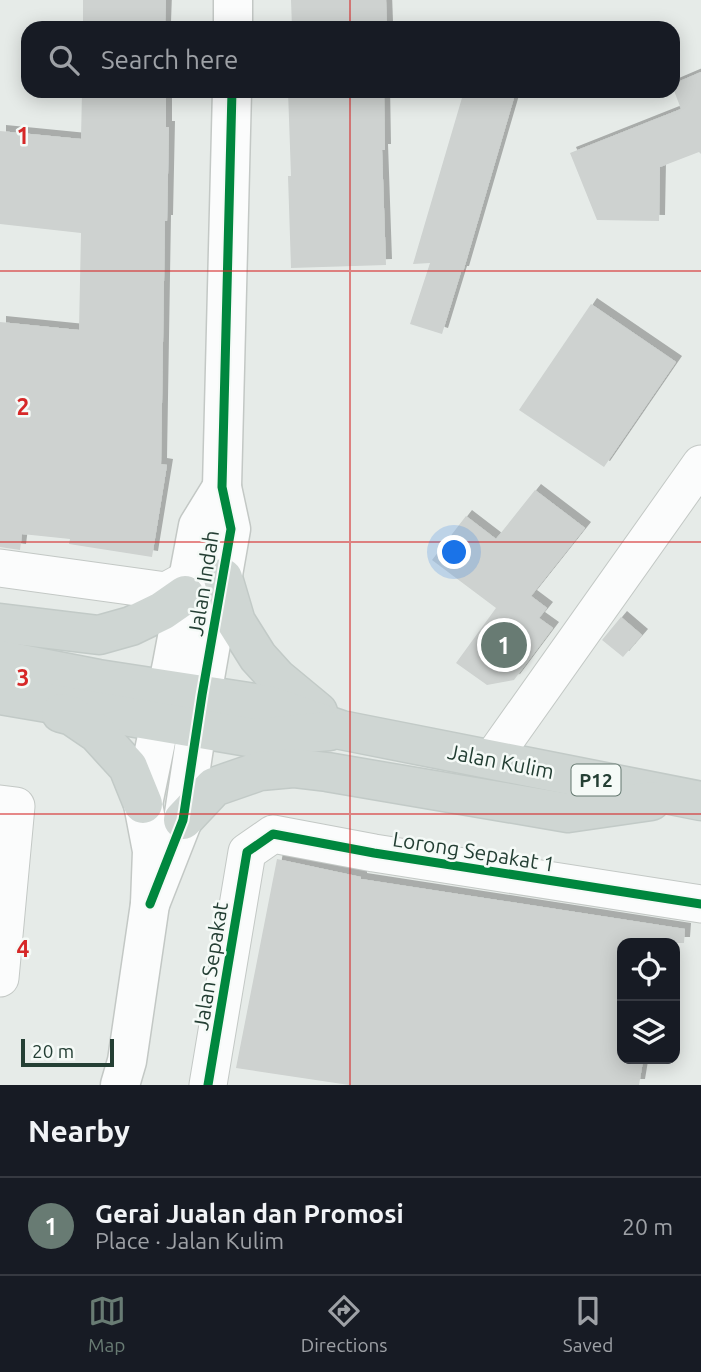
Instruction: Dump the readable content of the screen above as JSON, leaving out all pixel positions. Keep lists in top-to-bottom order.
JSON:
{
  "streets": {
    "main road": ["Jalan Kulim", "P12"],
    "street": ["Jalan Indah", "Lorong Sepakat 1", "Jalan Sepakat"]
  },
  "crossings": [
    ["Jalan Indah", "Jalan Kulim"],
    ["Lorong Sepakat 1", "Jalan Sepakat"]
  ],
  "scale_bar": "20 m",
  "page": {
    "search": "Search here",
    "pins": "1",
    "scale": "20 m",
    "heading": "Nearby",
    "list": [
      {
        "mark": "1",
        "name": "Gerai Jualan dan Promosi",
        "note": "Place · Jalan Kulim",
        "value": "20 m"
      }
    ],
    "nav": ["Map", "Directions", "Saved"]
  },
  "grid": {
    "rows": [
      "1",
      "2",
      "3",
      "4"
    ]
  }
}
